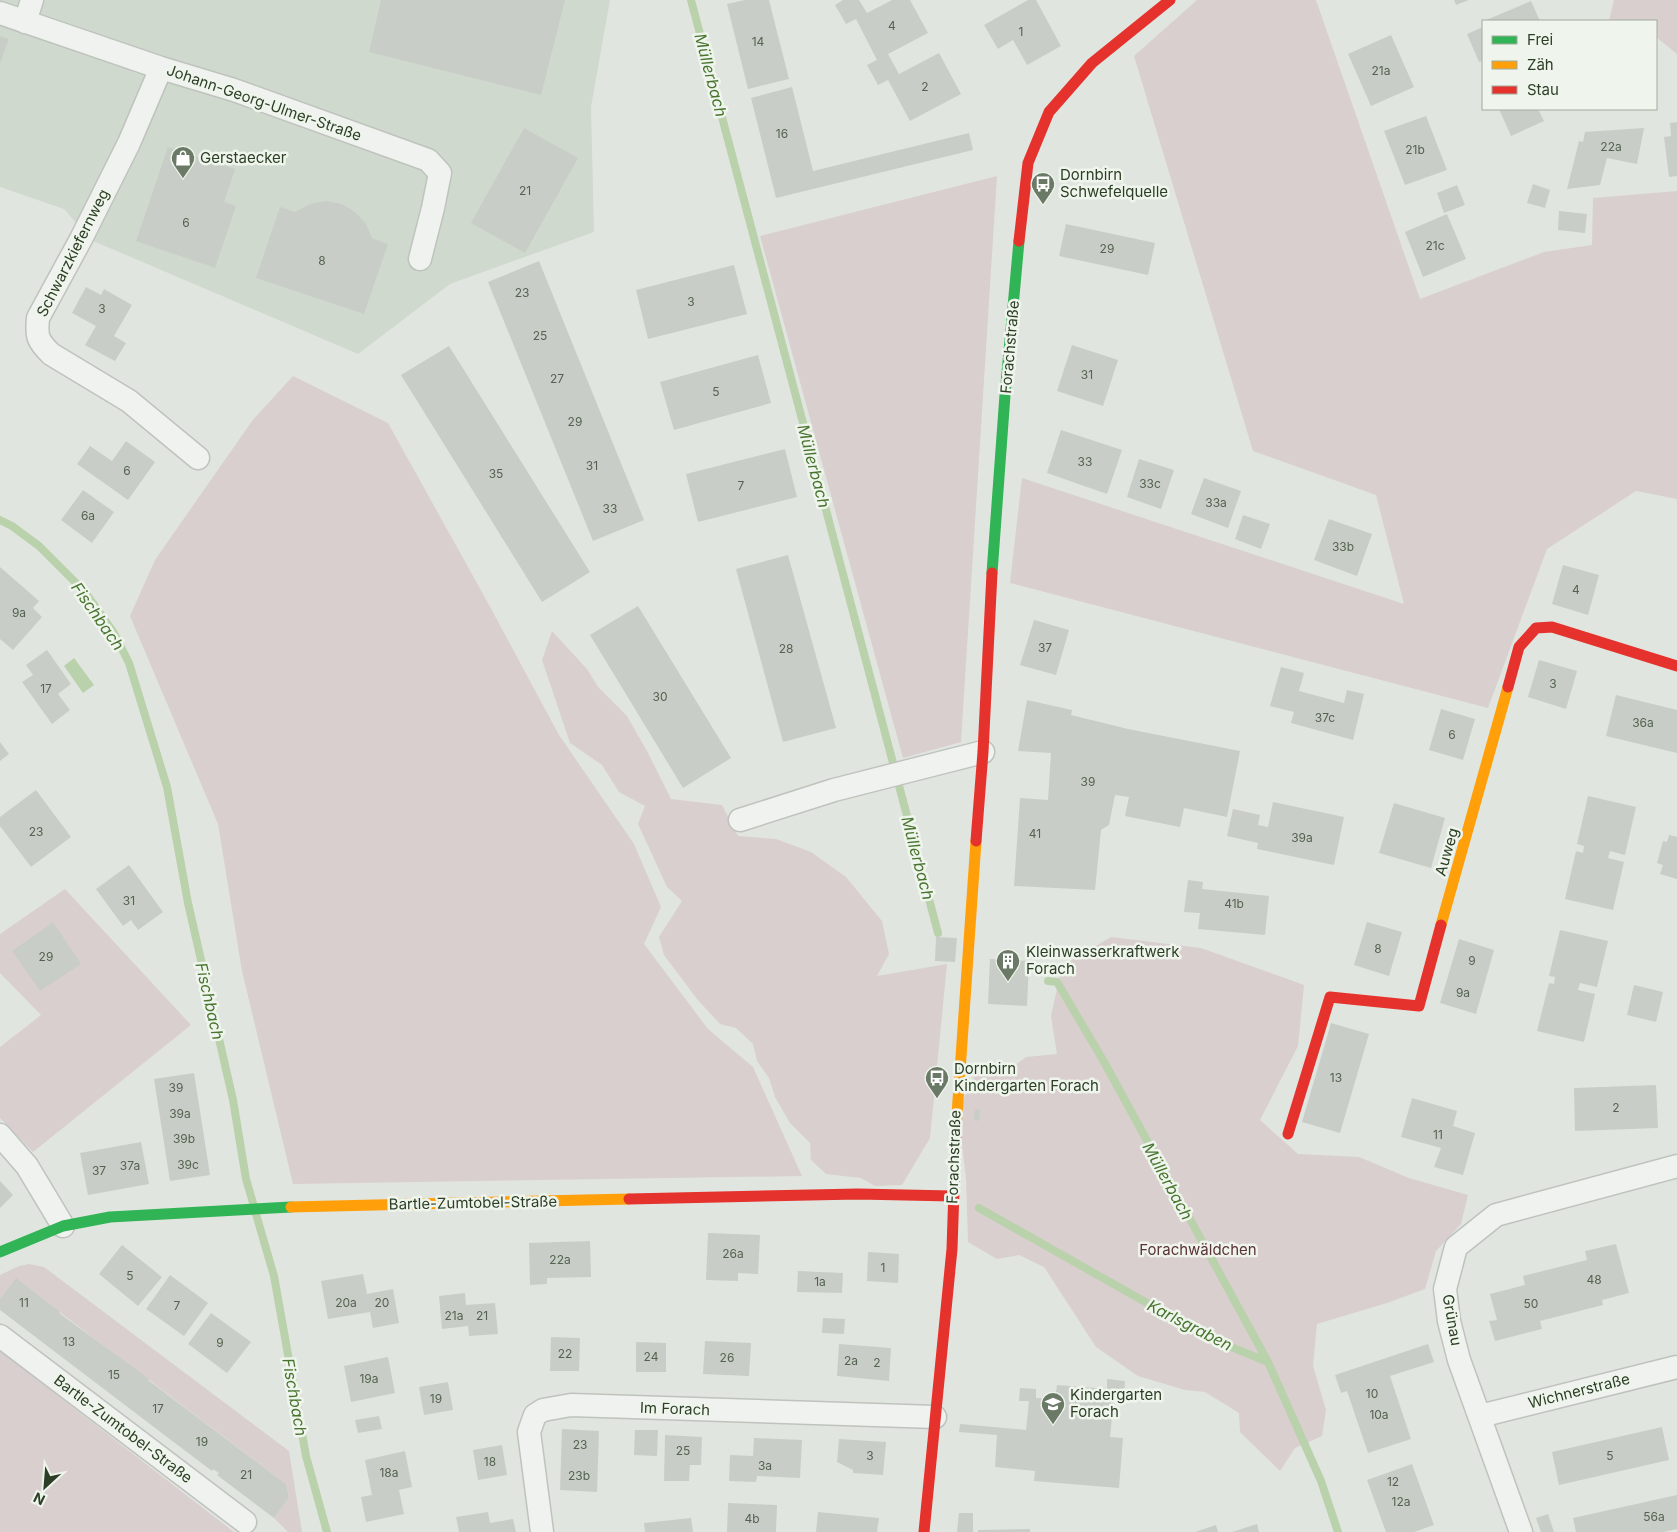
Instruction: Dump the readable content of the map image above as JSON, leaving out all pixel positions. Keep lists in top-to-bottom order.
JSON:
{
  "streets": {
    "street": [
      "Johann-Georg-Ulmer-Straße",
      "Schwarzkiefernweg",
      "Forachstraße",
      "Auweg",
      "Bartle-Zumtobel-Straße",
      "Grünau",
      "Wichnerstraße",
      "Im Forach"
    ]
  },
  "crossings": [
    ["Johann-Georg-Ulmer-Straße", "Schwarzkiefernweg"],
    ["Forachstraße", "Bartle-Zumtobel-Straße"],
    ["Forachstraße", "Im Forach"],
    ["Grünau", "Wichnerstraße"]
  ],
  "water": ["Müllerbach", "Fischbach", "Karlsgraben"],
  "parks": ["Forachwäldchen"],
  "places": {
    "shop": ["Gerstaecker"],
    "bus stop": ["Dornbirn Schwefelquelle", "Dornbirn Kindergarten Forach"],
    "building": ["Kleinwasserkraftwerk Forach"],
    "school or university": ["Kindergarten Forach"]
  },
  "house_numbers": [
    "4",
    "1",
    "14",
    "21a",
    "2",
    "16",
    "22a",
    "21b",
    "21",
    "6",
    "21c",
    "29",
    "8",
    "23",
    "3",
    "3",
    "25",
    "31",
    "27",
    "5",
    "29",
    "33",
    "31",
    "6",
    "35",
    "33c",
    "7",
    "33a",
    "33",
    "6a",
    "33b",
    "4",
    "9a",
    "37",
    "28",
    "3",
    "17",
    "30",
    "37c",
    "36a",
    "6",
    "39",
    "23",
    "41",
    "39a",
    "31",
    "41b",
    "8",
    "29",
    "9",
    "9a",
    "13",
    "39",
    "2",
    "39a",
    "11",
    "39b",
    "39c",
    "37a",
    "37",
    "26a",
    "22a",
    "1",
    "5",
    "48",
    "1a",
    "11",
    "20a",
    "20",
    "50",
    "7",
    "21a",
    "21",
    "13",
    "9",
    "22",
    "24",
    "26",
    "2a",
    "2",
    "15",
    "19a",
    "10",
    "19",
    "17",
    "10a",
    "19",
    "23",
    "25",
    "3",
    "5",
    "18",
    "3a",
    "18a",
    "21",
    "23b",
    "12",
    "12a",
    "56a",
    "4b"
  ],
  "legend": ["Frei", "Zäh", "Stau"],
  "north": "bottom left"
}
